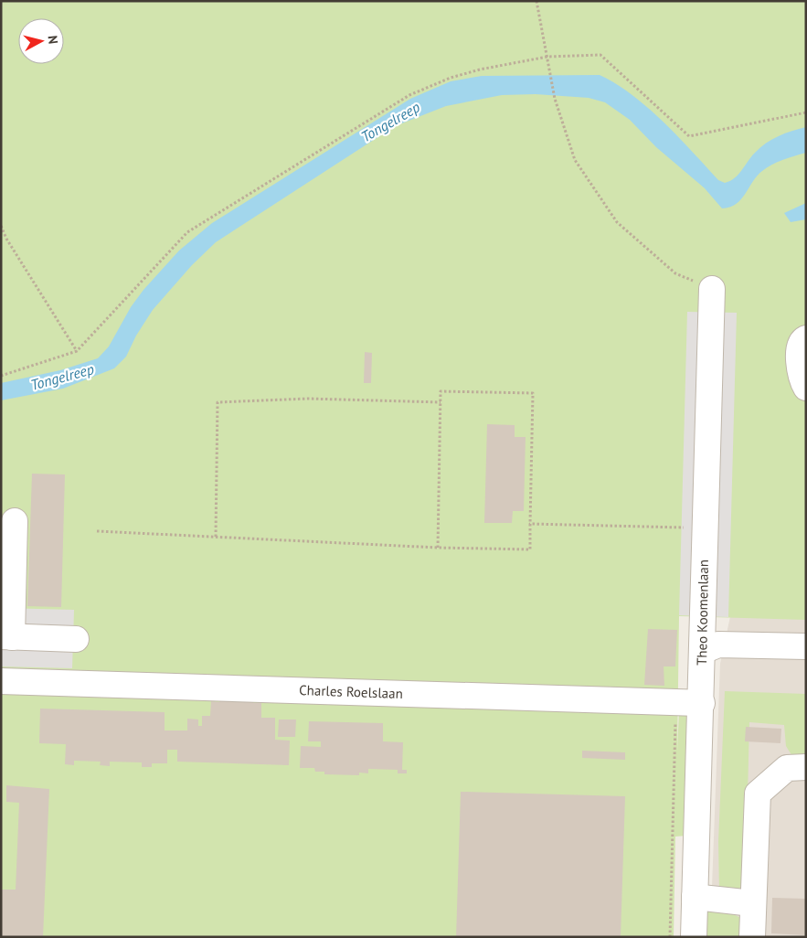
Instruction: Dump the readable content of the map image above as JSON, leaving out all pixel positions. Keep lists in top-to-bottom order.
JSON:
{
  "streets": {
    "street": ["Theo Koomenlaan", "Charles Roelslaan"]
  },
  "crossings": [
    ["Theo Koomenlaan", "Charles Roelslaan"]
  ],
  "water": ["Tongelreep"],
  "north": "right"
}
